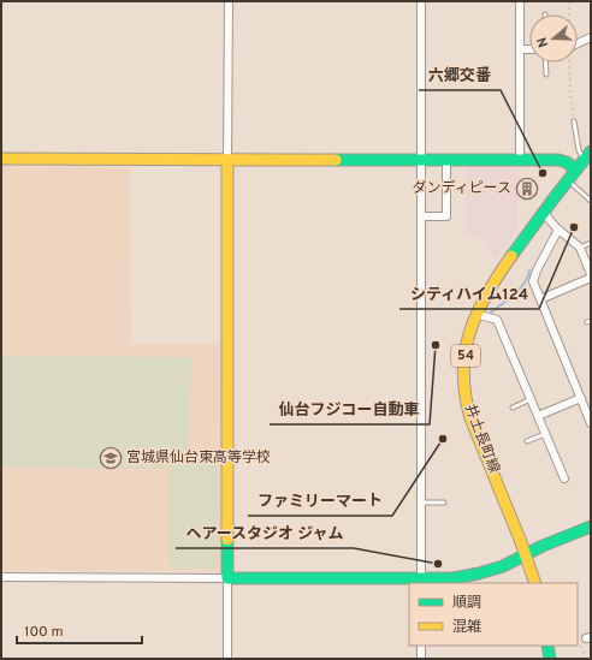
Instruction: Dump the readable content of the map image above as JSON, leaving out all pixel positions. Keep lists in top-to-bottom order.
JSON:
{
  "streets": {
    "street": ["54", "井土長町線"]
  },
  "places": {
    "other": [
      "六郷交番",
      "シティハイム124",
      "仙台フジコー自動車",
      "ファミリーマート",
      "ヘアースタジオ ジャム"
    ],
    "building": ["ダンディピース"],
    "school or university": ["宮城県仙台東高等学校"]
  },
  "legend": ["順調", "混雑"],
  "scale_bar": "100 m",
  "north": "left"
}
